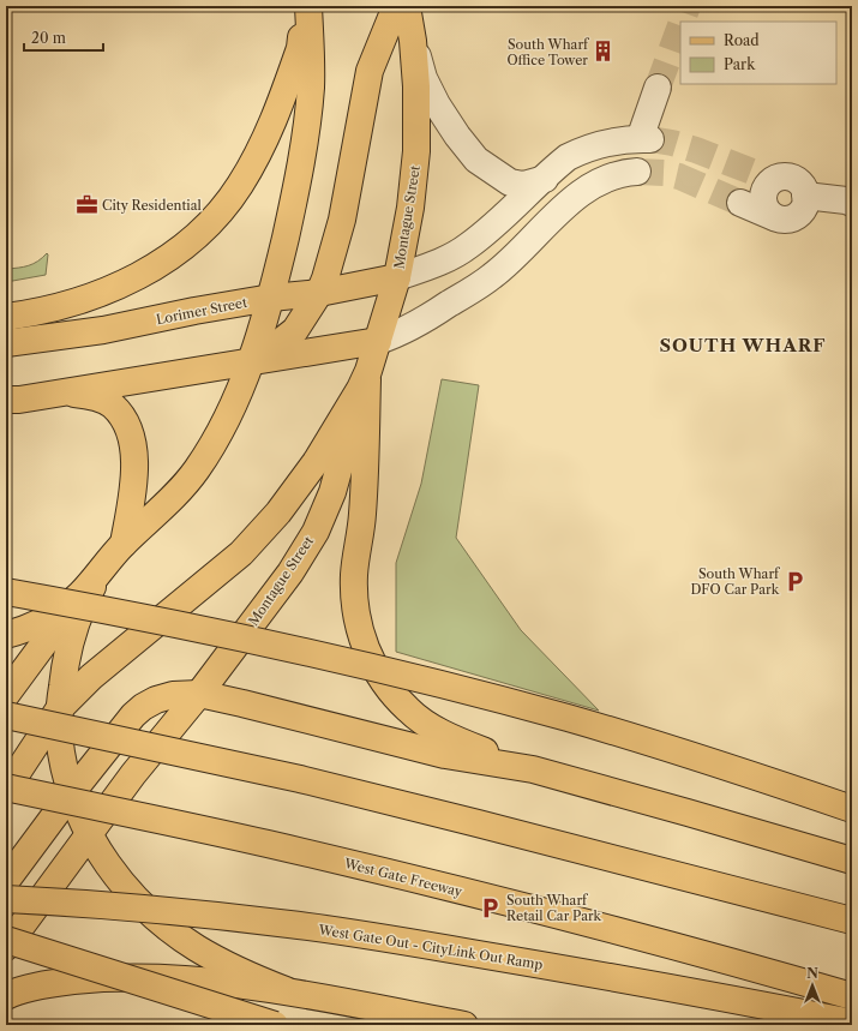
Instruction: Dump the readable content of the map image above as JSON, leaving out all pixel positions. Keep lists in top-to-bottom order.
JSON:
{
  "streets": {
    "main road": [
      "Montague Street",
      "Lorimer Street",
      "West Gate Freeway",
      "West Gate Out - CityLink Out Ramp"
    ]
  },
  "crossings": [
    ["Montague Street", "Lorimer Street"]
  ],
  "districts": ["SOUTH WHARF"],
  "places": {
    "building": ["South Wharf Office Tower"],
    "office": ["City Residential"],
    "parking": ["South Wharf DFO Car Park", "South Wharf Retail Car Park"]
  },
  "legend": ["Road", "Park"],
  "scale_bar": "20 m",
  "north": "top"
}
